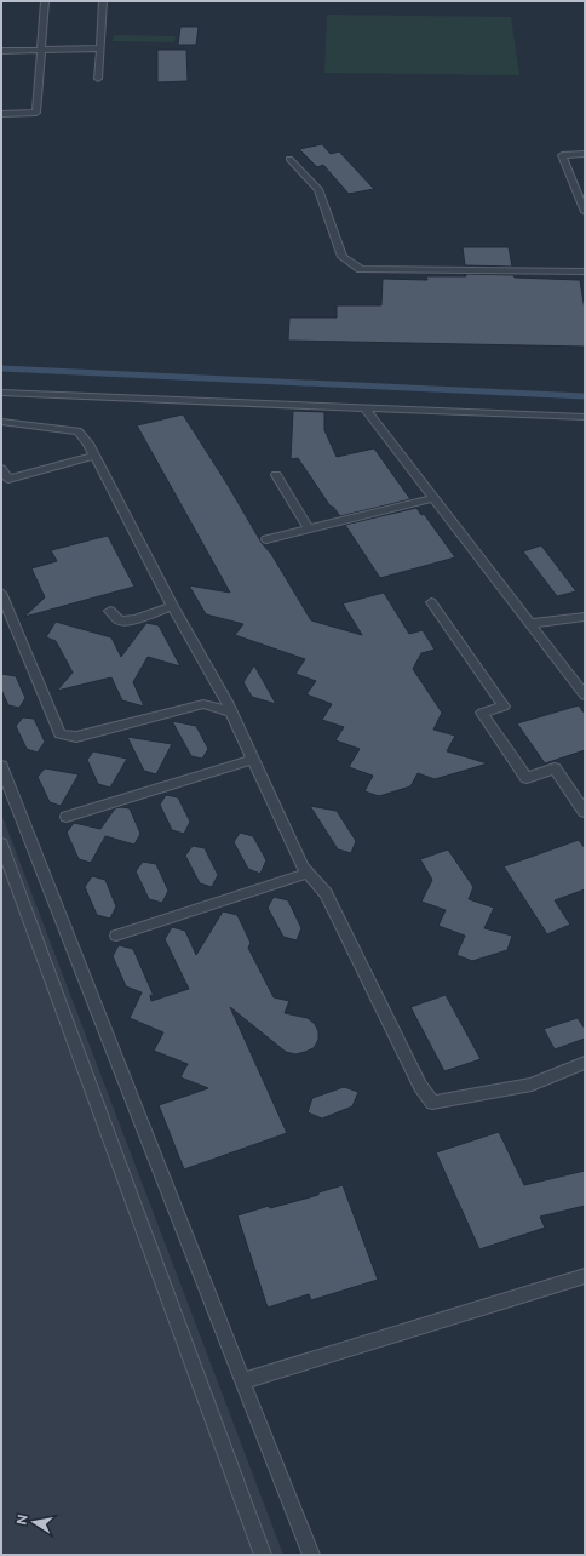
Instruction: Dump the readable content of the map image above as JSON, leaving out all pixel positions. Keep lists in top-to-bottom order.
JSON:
{
  "north": "left"
}
